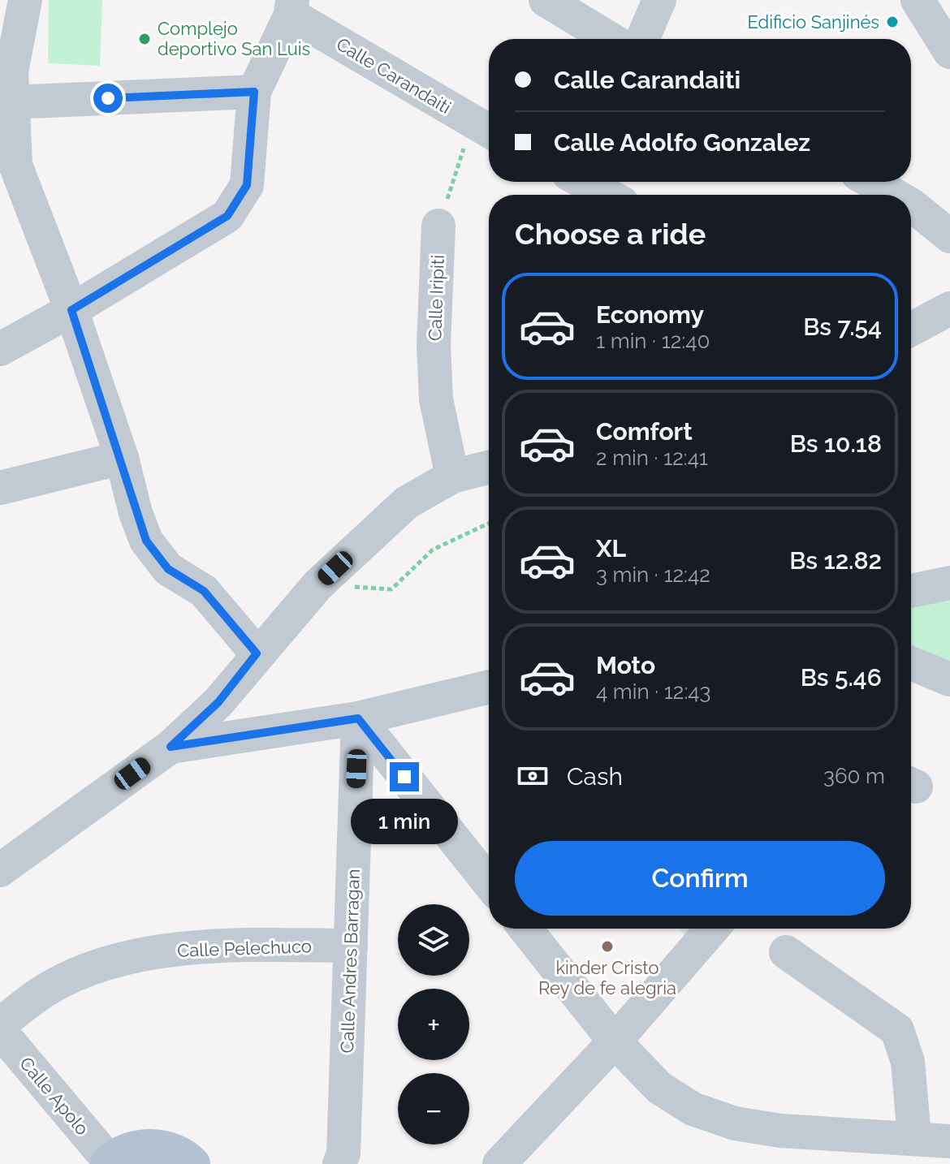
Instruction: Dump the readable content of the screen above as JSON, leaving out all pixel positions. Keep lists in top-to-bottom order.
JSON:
{
  "streets": {
    "street": [
      "Calle Carandaiti",
      "Calle Iripiti",
      "Calle Pelechuco",
      "Calle Andres Barragan",
      "Calle Apolo"
    ]
  },
  "crossings": [
    ["Calle Pelechuco", "Calle Andres Barragan"]
  ],
  "places": ["Edificio Sanjinés", "Complejo deportivo San Luis", "kinder Cristo Rey de fe alegria"],
  "page": {
    "banner": ["Calle Carandaiti", "Calle Adolfo Gonzalez"],
    "heading": "Choose a ride",
    "list": [
      {
        "name": "Economy",
        "note": "1 min · 12:40",
        "value": "Bs 7.54"
      },
      {
        "name": "Comfort",
        "note": "2 min · 12:41",
        "value": "Bs 10.18"
      },
      {
        "name": "XL",
        "note": "3 min · 12:42",
        "value": "Bs 12.82"
      },
      {
        "name": "Moto",
        "note": "4 min · 12:43",
        "value": "Bs 5.46"
      }
    ],
    "pay": ["Cash", "360 m"],
    "bubble": "1 min",
    "buttons": "Confirm",
    "map_buttons": ["+", "−"]
  }
}
